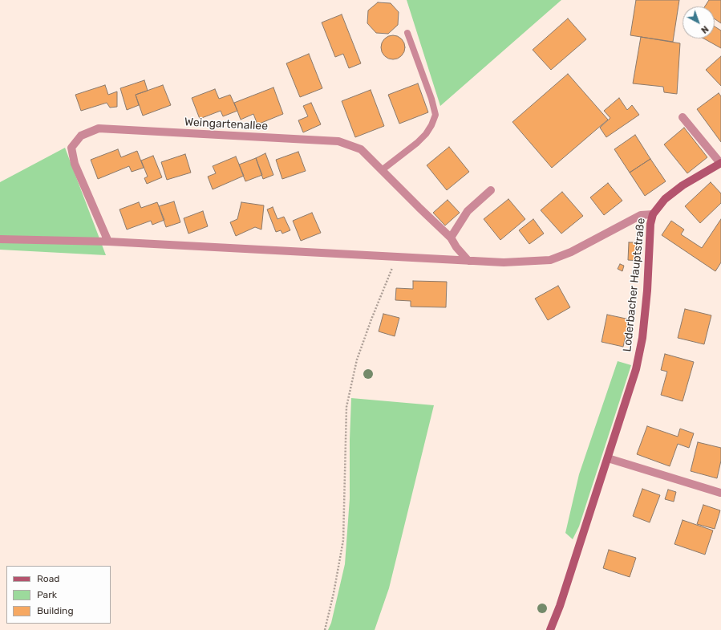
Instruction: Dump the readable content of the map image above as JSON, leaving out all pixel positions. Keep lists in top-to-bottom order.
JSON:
{
  "streets": {
    "street": ["Weingartenallee", "Loderbacher Hauptstraße"]
  },
  "legend": ["Road", "Park", "Building"],
  "north": "bottom right"
}
